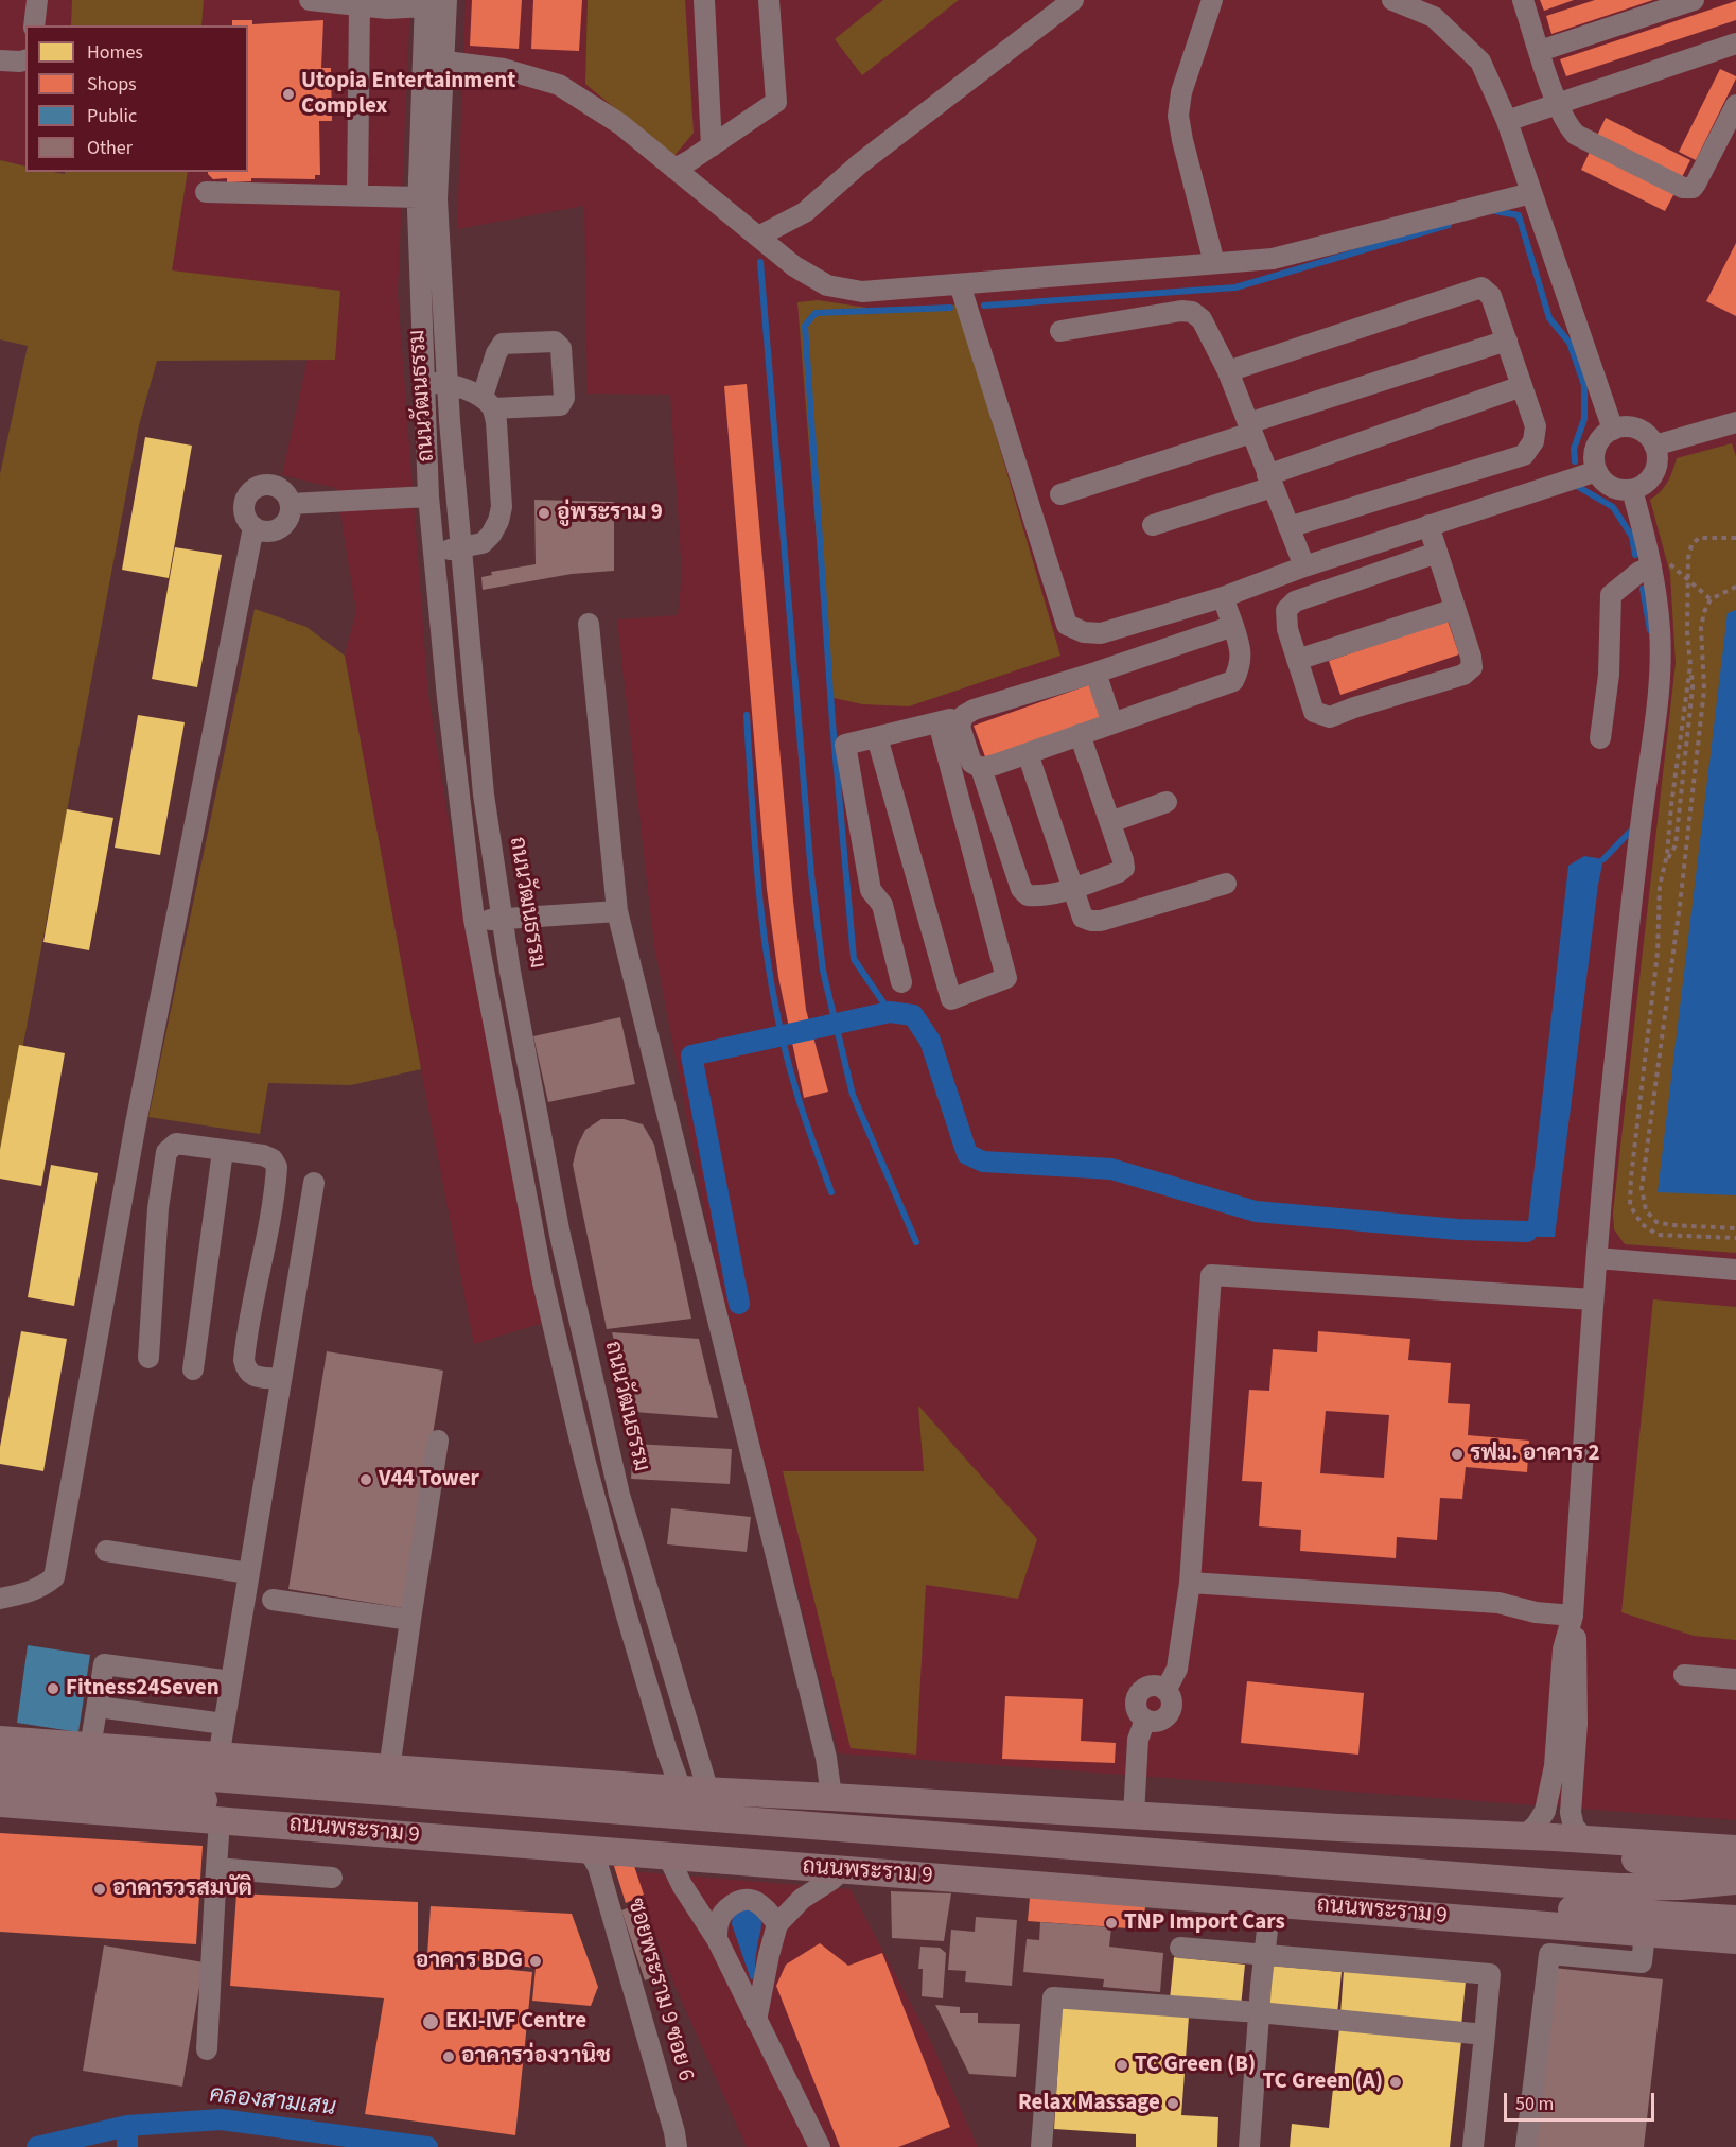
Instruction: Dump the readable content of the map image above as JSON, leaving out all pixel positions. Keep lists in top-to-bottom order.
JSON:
{
  "streets": {
    "main road": ["ถนนพระราม 9"],
    "street": ["ถนนวัฒนธรรม", "ซอยพระราม 9 ซอย 6"]
  },
  "crossings": [
    ["ถนนพระราม 9", "ซอยพระราม 9 ซอย 6"]
  ],
  "water": ["คลองสามเสน"],
  "places": [
    "Utopia Entertainment Complex",
    "อู่พระราม 9",
    "รฟม. อาคาร 2",
    "V44 Tower",
    "Fitness24Seven",
    "อาคารวรสมบัติ",
    "TNP Import Cars",
    "อาคาร BDG",
    "EKI-IVF Centre",
    "อาคารว่องวานิช",
    "TC Green (B)",
    "TC Green (A)",
    "Relax Massage"
  ],
  "legend": [
    "Homes",
    "Shops",
    "Public",
    "Other"
  ],
  "scale_bar": "50 m"
}
